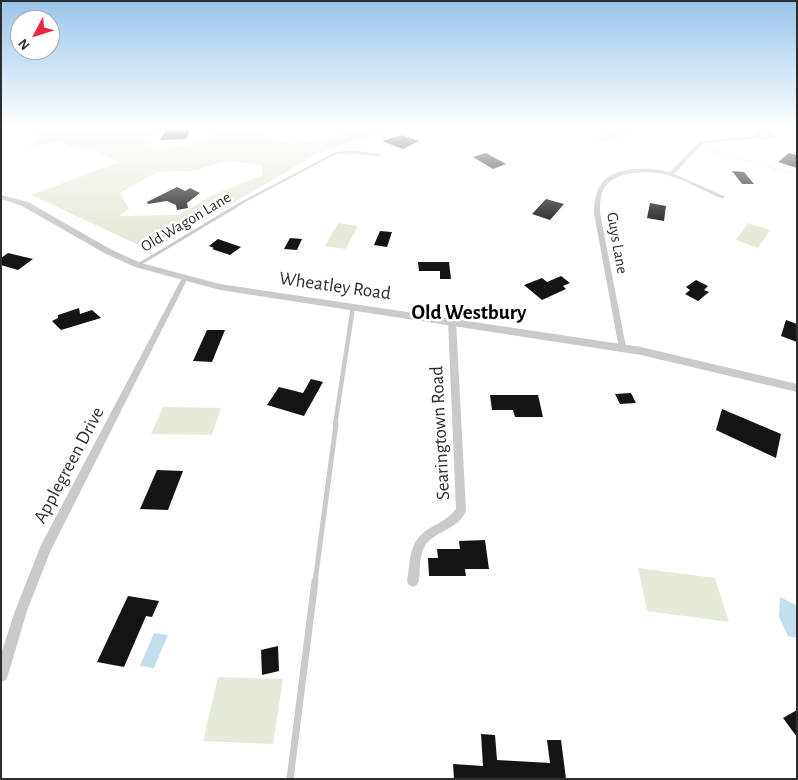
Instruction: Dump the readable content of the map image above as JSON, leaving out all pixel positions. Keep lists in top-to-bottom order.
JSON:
{
  "streets": {
    "street": [
      "Guys Lane",
      "Wheatley Road",
      "Searingtown Road",
      "Applegreen Drive"
    ],
    "lane": ["Old Wagon Lane"]
  },
  "crossings": [
    ["Old Wagon Lane", "Wheatley Road"],
    ["Guys Lane", "Wheatley Road"],
    ["Wheatley Road", "Searingtown Road"],
    ["Wheatley Road", "Applegreen Drive"]
  ],
  "districts": ["Old Westbury"],
  "north": "bottom left"
}
